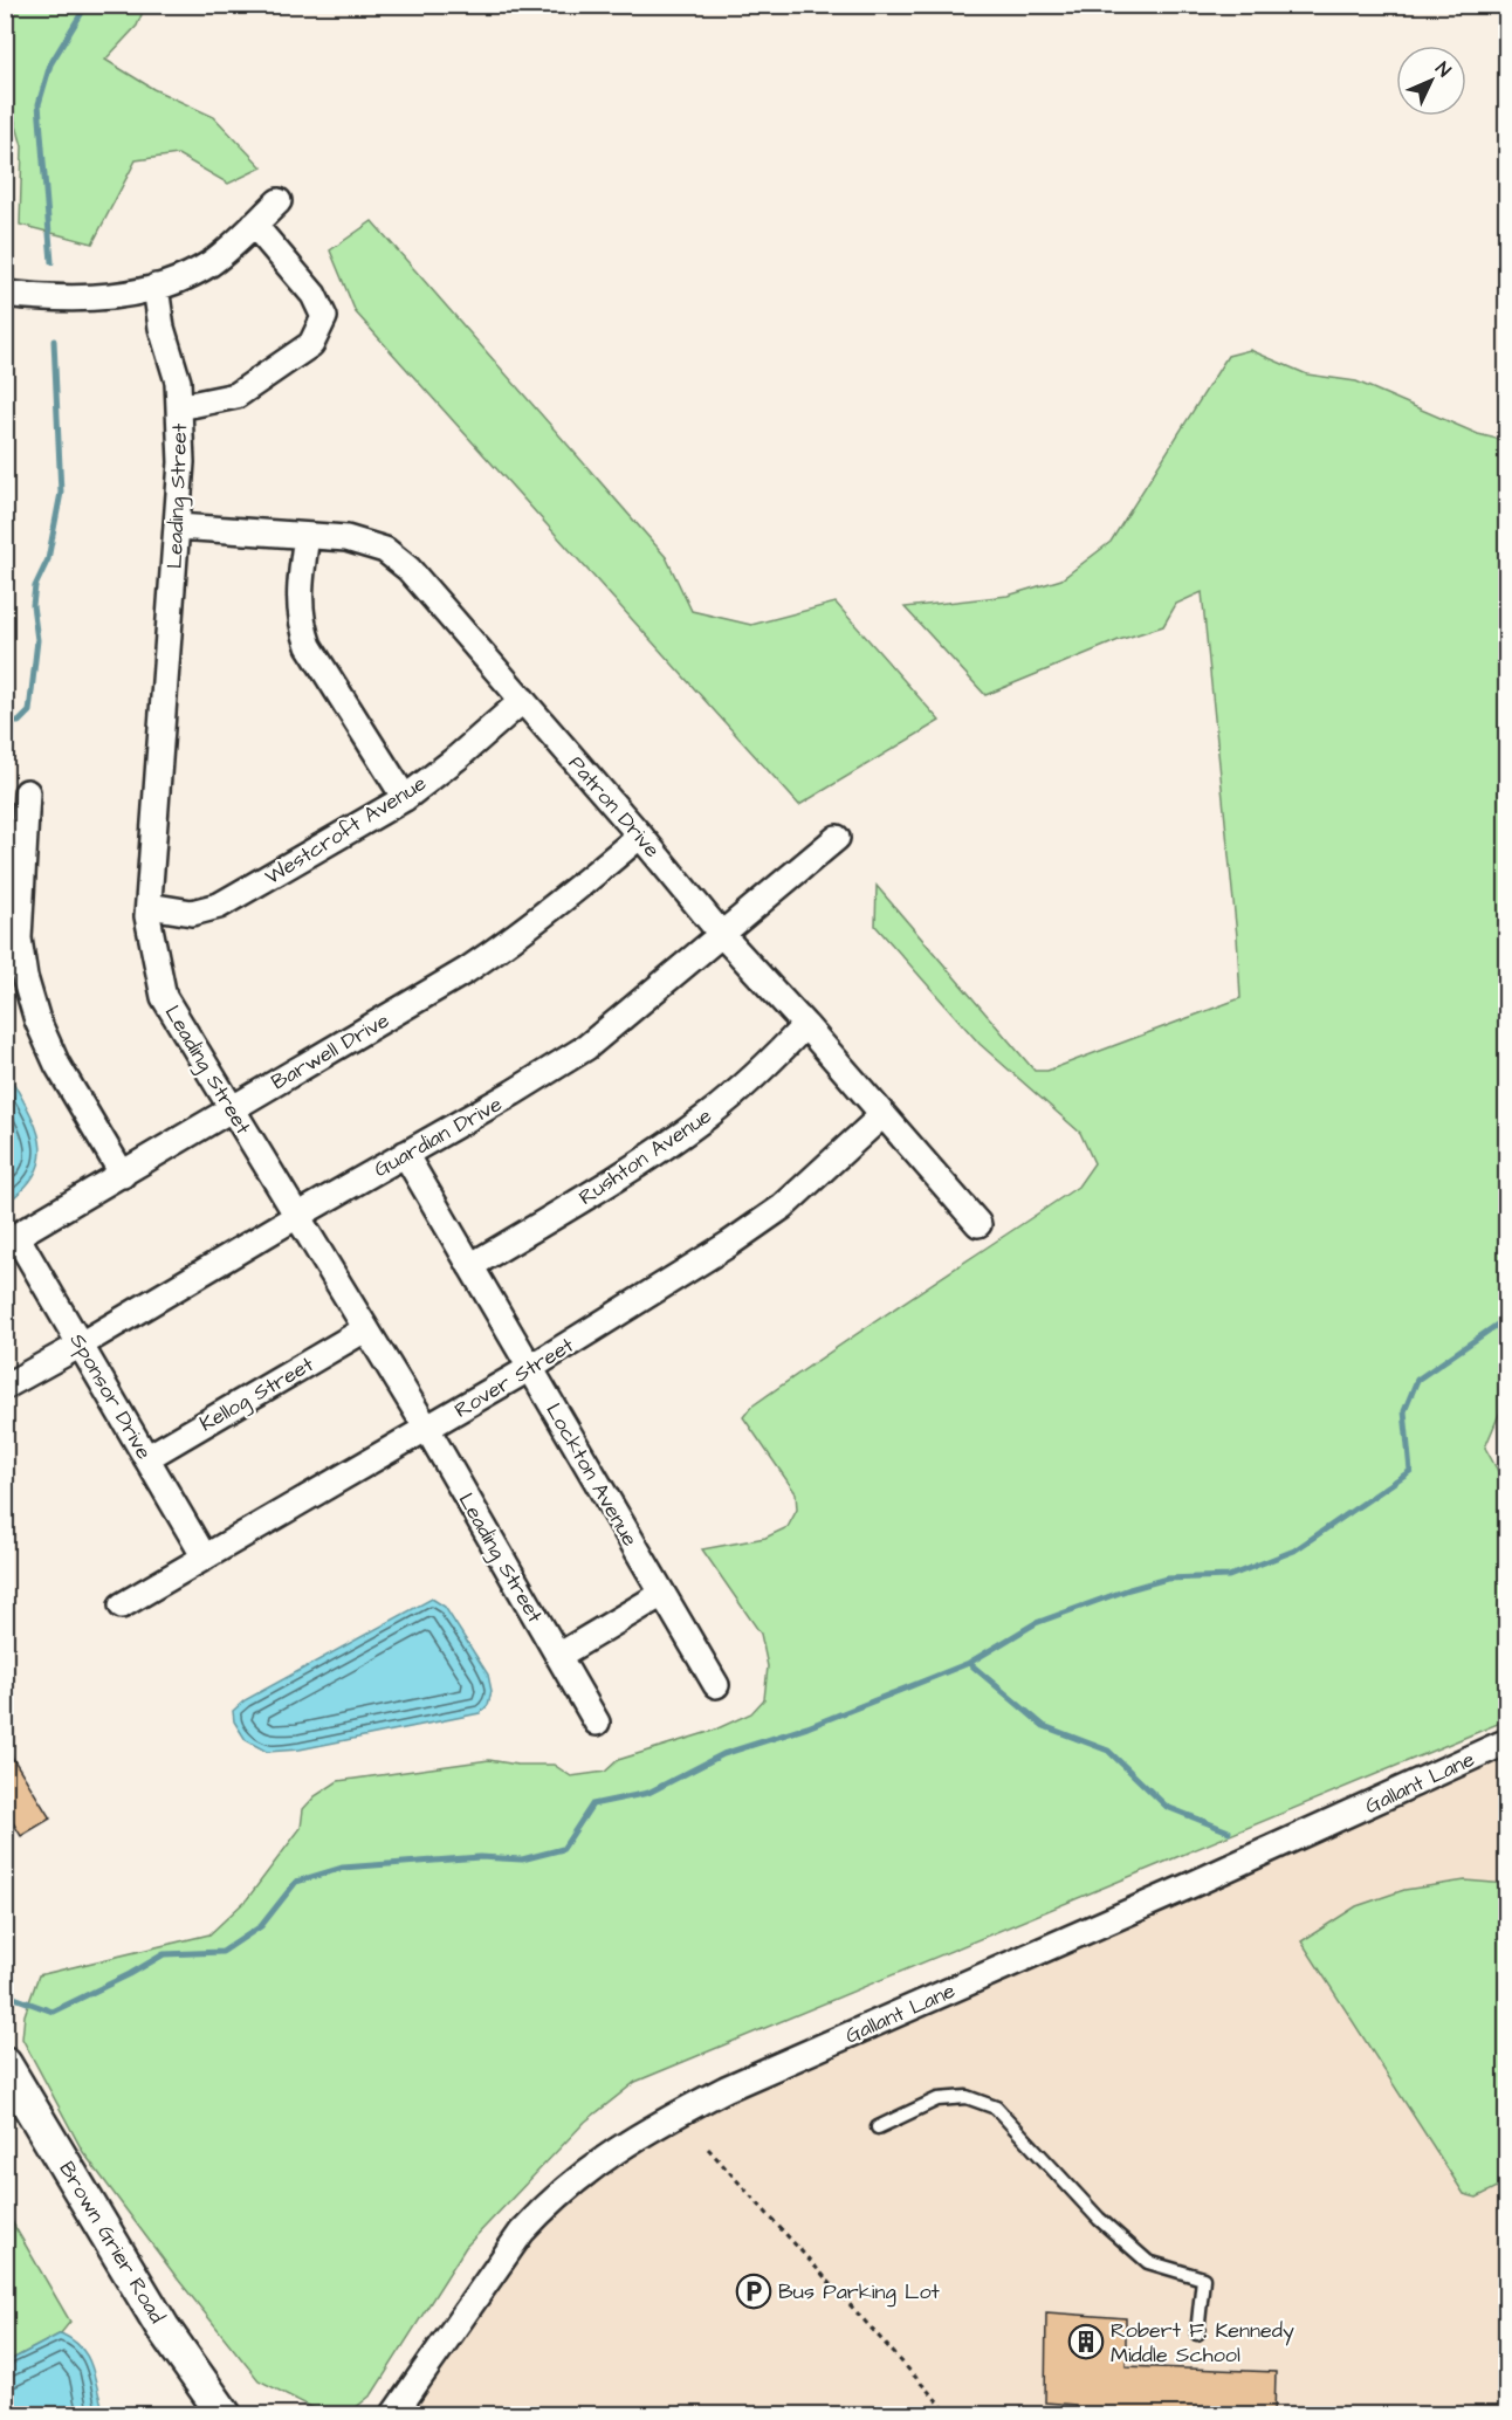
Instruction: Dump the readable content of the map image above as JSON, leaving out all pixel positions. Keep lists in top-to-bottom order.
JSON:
{
  "streets": {
    "main road": ["Brown Grier Road"],
    "street": [
      "Leading Street",
      "Patron Drive",
      "Westcroft Avenue",
      "Barwell Drive",
      "Guardian Drive",
      "Rushton Avenue",
      "Rover Street",
      "Kellog Street",
      "Sponsor Drive",
      "Lockton Avenue",
      "Gallant Lane"
    ]
  },
  "crossings": [
    ["Leading Street", "Patron Drive"],
    ["Leading Street", "Westcroft Avenue"],
    ["Leading Street", "Barwell Drive"],
    ["Leading Street", "Guardian Drive"],
    ["Leading Street", "Rover Street"],
    ["Leading Street", "Kellog Street"],
    ["Patron Drive", "Westcroft Avenue"],
    ["Patron Drive", "Barwell Drive"],
    ["Patron Drive", "Guardian Drive"],
    ["Patron Drive", "Rushton Avenue"],
    ["Patron Drive", "Rover Street"],
    ["Barwell Drive", "Sponsor Drive"],
    ["Guardian Drive", "Sponsor Drive"],
    ["Guardian Drive", "Lockton Avenue"],
    ["Rushton Avenue", "Lockton Avenue"],
    ["Rover Street", "Sponsor Drive"],
    ["Rover Street", "Lockton Avenue"],
    ["Kellog Street", "Sponsor Drive"]
  ],
  "places": {
    "parking": ["Bus Parking Lot"],
    "building": ["Robert F. Kennedy Middle School"]
  },
  "north": "top right"
}
